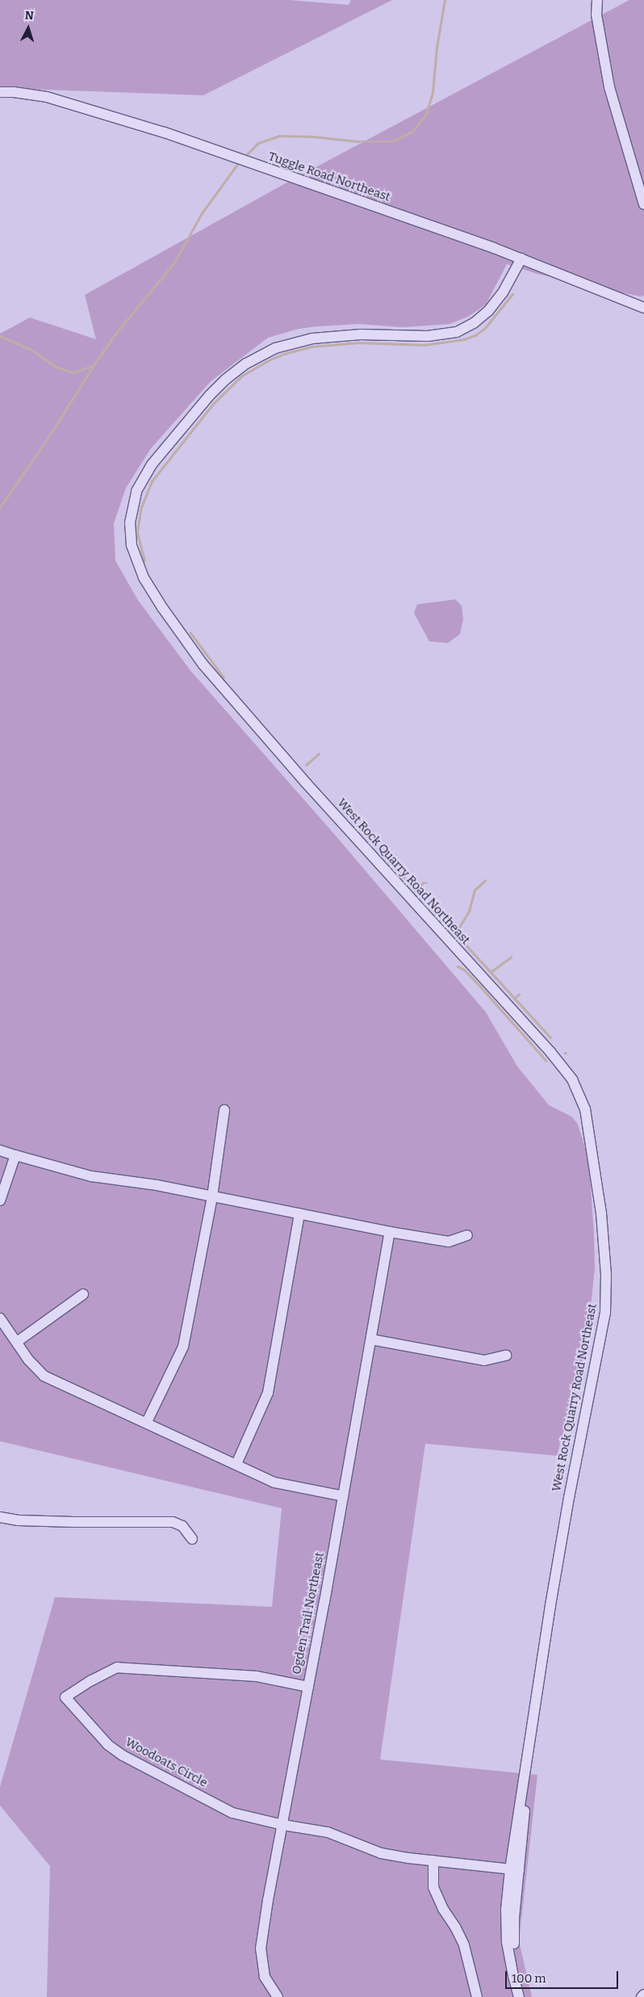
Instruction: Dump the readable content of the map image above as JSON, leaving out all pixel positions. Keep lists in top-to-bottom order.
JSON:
{
  "streets": {
    "street": [
      "Tuggle Road Northeast",
      "West Rock Quarry Road Northeast",
      "Ogden Trail Northeast",
      "Woodoats Circle"
    ]
  },
  "crossings": [
    ["Tuggle Road Northeast", "West Rock Quarry Road Northeast"],
    ["West Rock Quarry Road Northeast", "Woodoats Circle"],
    ["Ogden Trail Northeast", "Woodoats Circle"]
  ],
  "scale_bar": "100 m",
  "north": "top"
}
